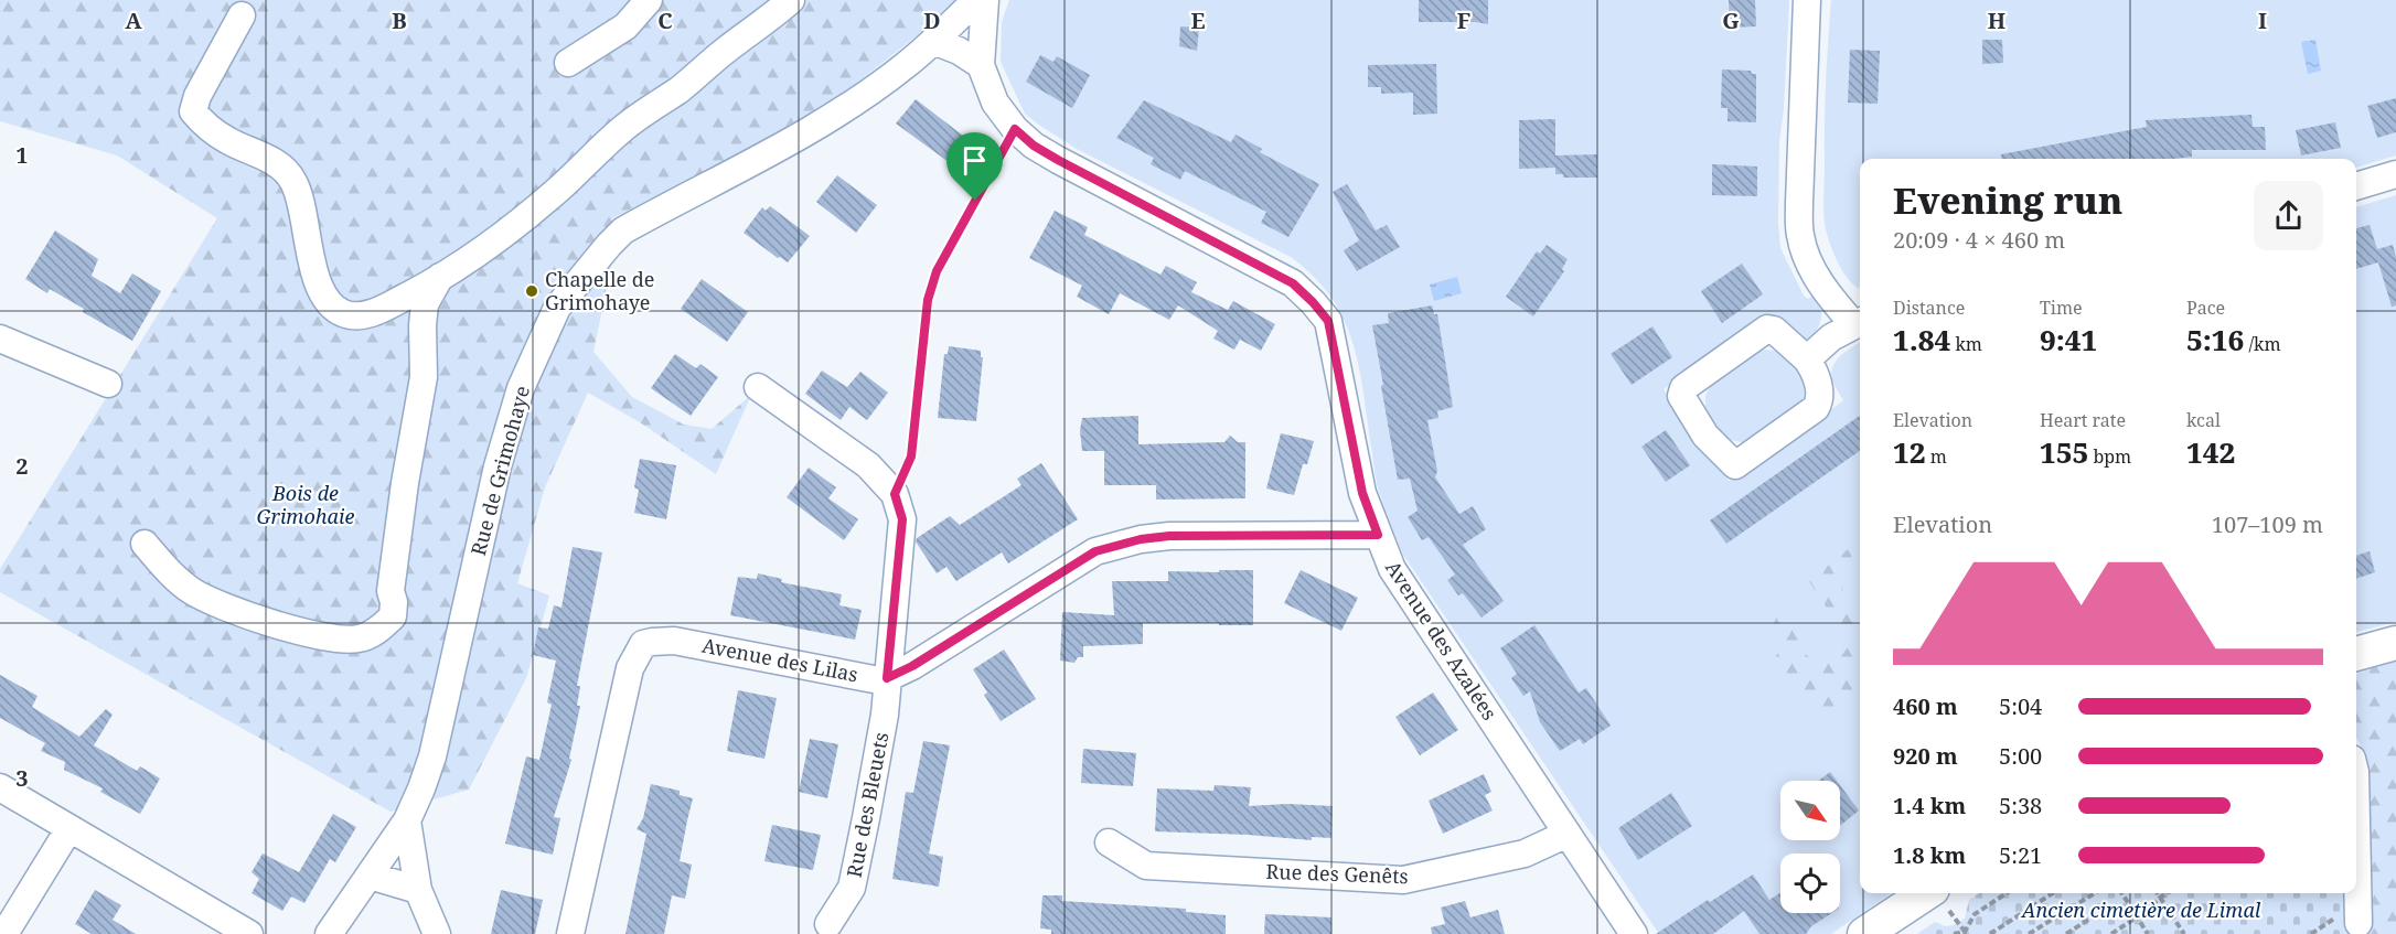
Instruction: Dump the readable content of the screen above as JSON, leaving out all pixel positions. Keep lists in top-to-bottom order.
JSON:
{
  "streets": {
    "street": [
      "Rue de Grimohaye",
      "Avenue des Azalées",
      "Avenue des Lilas",
      "Rue des Bleuets",
      "Rue des Genêts"
    ]
  },
  "crossings": [
    ["Avenue des Azalées", "Avenue des Lilas"],
    ["Avenue des Azalées", "Rue des Genêts"],
    ["Avenue des Lilas", "Rue des Bleuets"]
  ],
  "parks": ["Bois de Grimohaie", "Ancien cimetière de Limal"],
  "places": ["Chapelle de Grimohaye"],
  "north": "bottom right",
  "page": {
    "heading": ["Evening run", "20:09 · 4 × 460 m"],
    "stats": [
      ["Distance", "1.84 km"],
      ["Time", "9:41"],
      ["Pace", "5:16 /km"],
      ["Elevation", "12 m"],
      ["Heart rate", "155 bpm"],
      ["kcal", "142"]
    ],
    "chart": ["Elevation", "107–109 m"],
    "list": [
      {
        "name": "460 m",
        "note": "5:04"
      },
      {
        "name": "920 m",
        "note": "5:00"
      },
      {
        "name": "1.4 km",
        "note": "5:38"
      },
      {
        "name": "1.8 km",
        "note": "5:21"
      }
    ]
  },
  "grid": {
    "columns": [
      "A",
      "B",
      "C",
      "D",
      "E",
      "F",
      "G",
      "H",
      "I"
    ],
    "rows": ["1", "2", "3"]
  }
}
